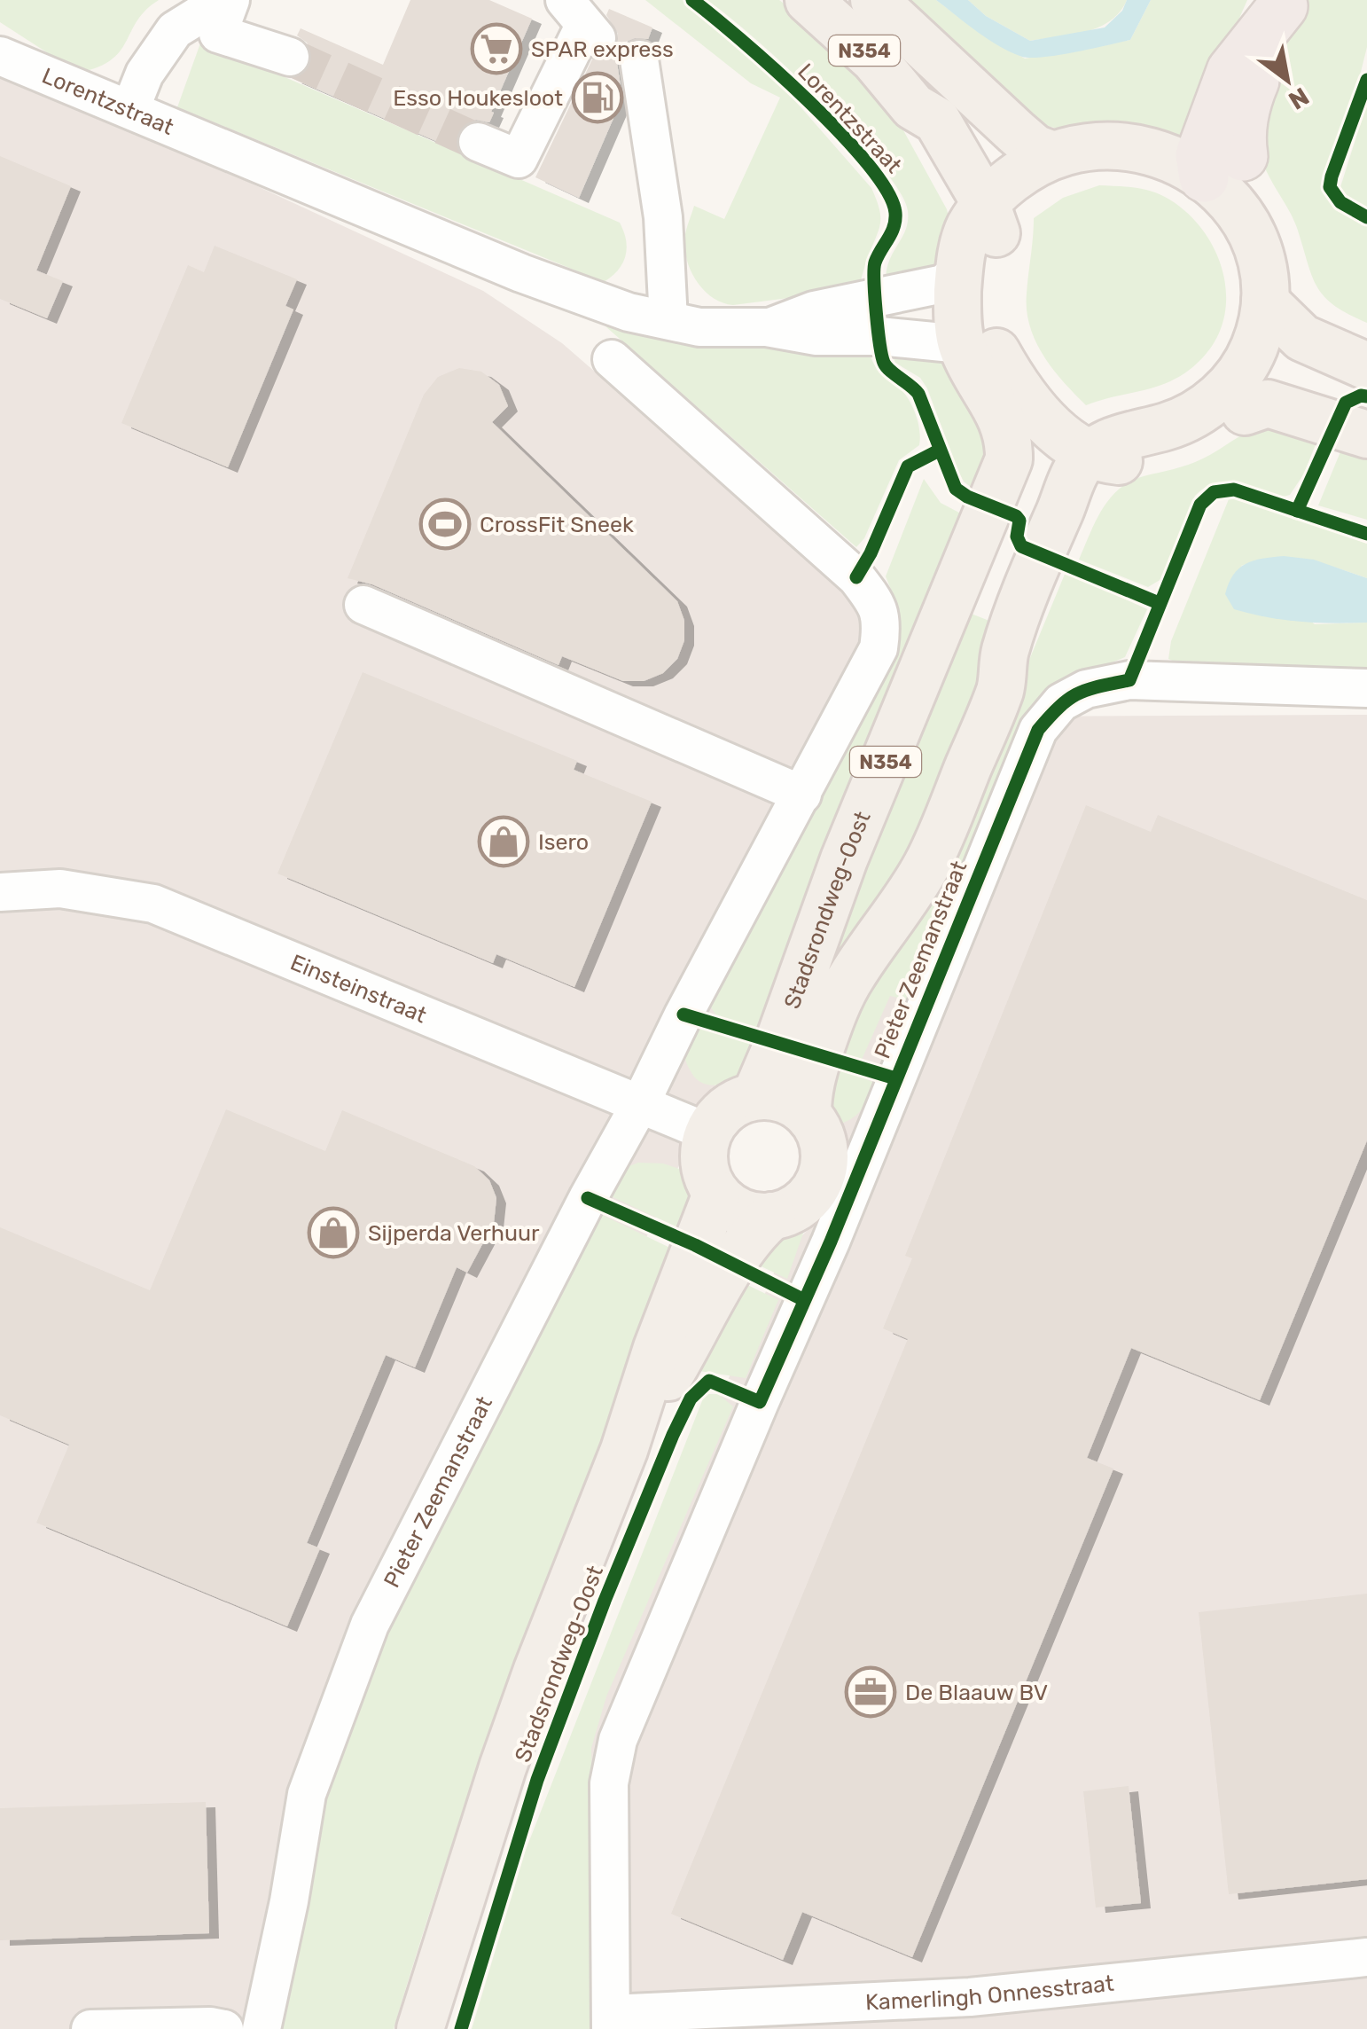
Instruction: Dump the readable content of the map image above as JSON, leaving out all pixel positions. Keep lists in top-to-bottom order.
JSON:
{
  "streets": {
    "main road": ["N354", "Stadsrondweg-Oost"],
    "street": [
      "Lorentzstraat",
      "Pieter Zeemanstraat",
      "Einsteinstraat",
      "Kamerlingh Onnesstraat"
    ]
  },
  "crossings": [
    ["N354", "Lorentzstraat"],
    ["N354", "Stadsrondweg-Oost"],
    ["Lorentzstraat", "Stadsrondweg-Oost"],
    ["Stadsrondweg-Oost", "Einsteinstraat"],
    ["Pieter Zeemanstraat", "Einsteinstraat"],
    ["Pieter Zeemanstraat", "Kamerlingh Onnesstraat"]
  ],
  "places": {
    "supermarket": ["SPAR express"],
    "fuel station": ["Esso Houkesloot"],
    "sports": ["CrossFit Sneek"],
    "shop": ["Isero", "Sijperda Verhuur"],
    "office": ["De Blaauw BV"]
  },
  "north": "bottom right"
}
